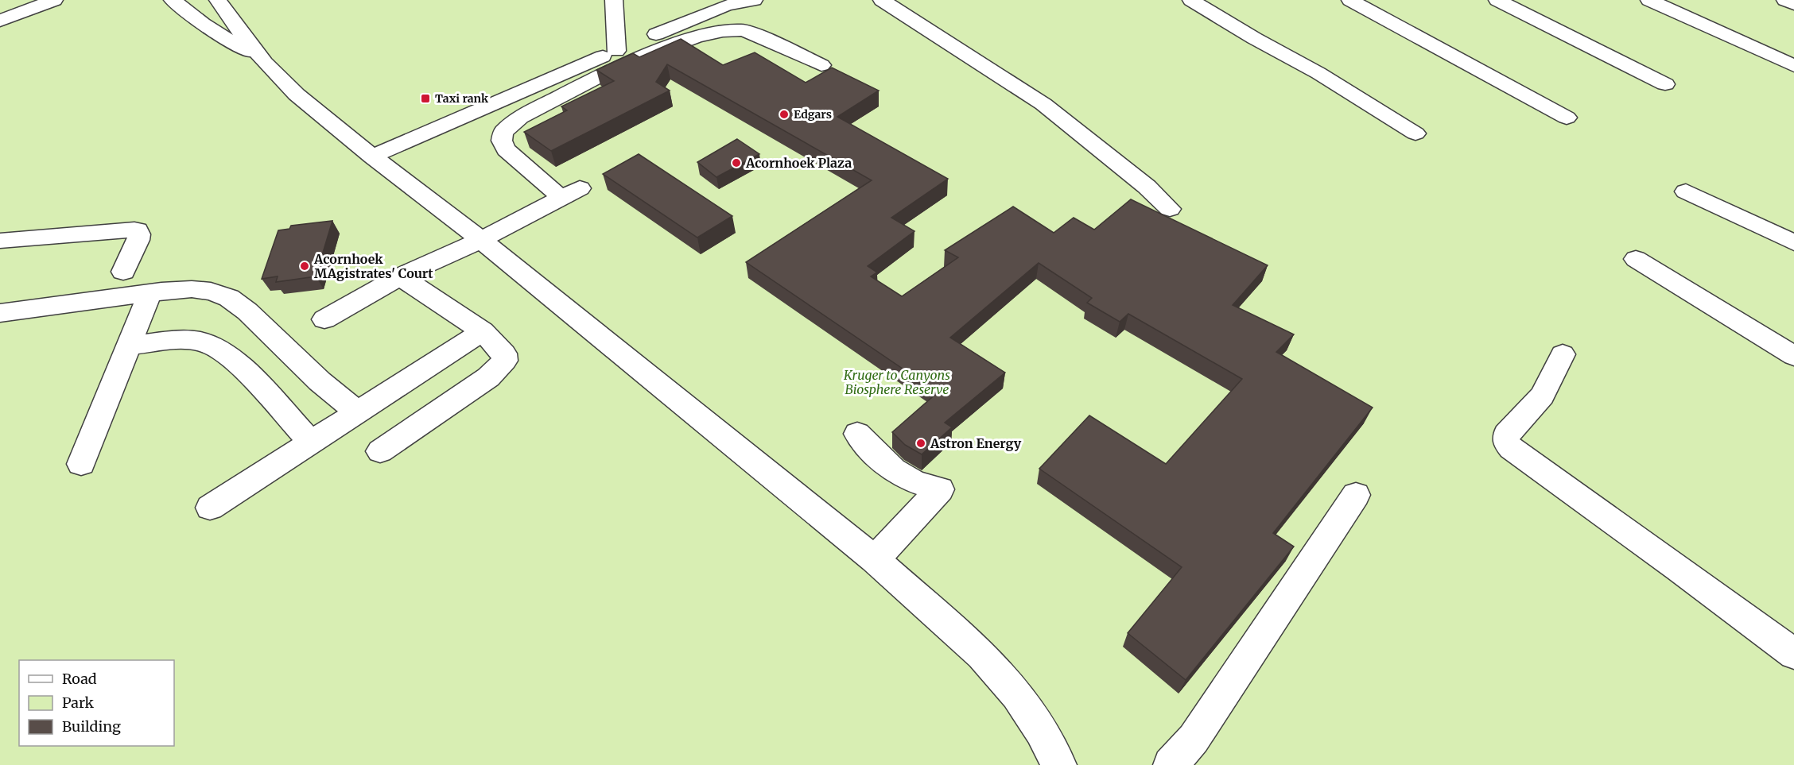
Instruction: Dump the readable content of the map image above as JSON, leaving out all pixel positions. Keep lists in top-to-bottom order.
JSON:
{
  "parks": ["Kruger to Canyons Biosphere Reserve"],
  "places": {
    "transit": ["Taxi rank"],
    "other": [
      "Edgars",
      "Acornhoek Plaza",
      "Acornhoek MAgistrates' Court",
      "Astron Energy"
    ]
  },
  "legend": ["Road", "Park", "Building"]
}
